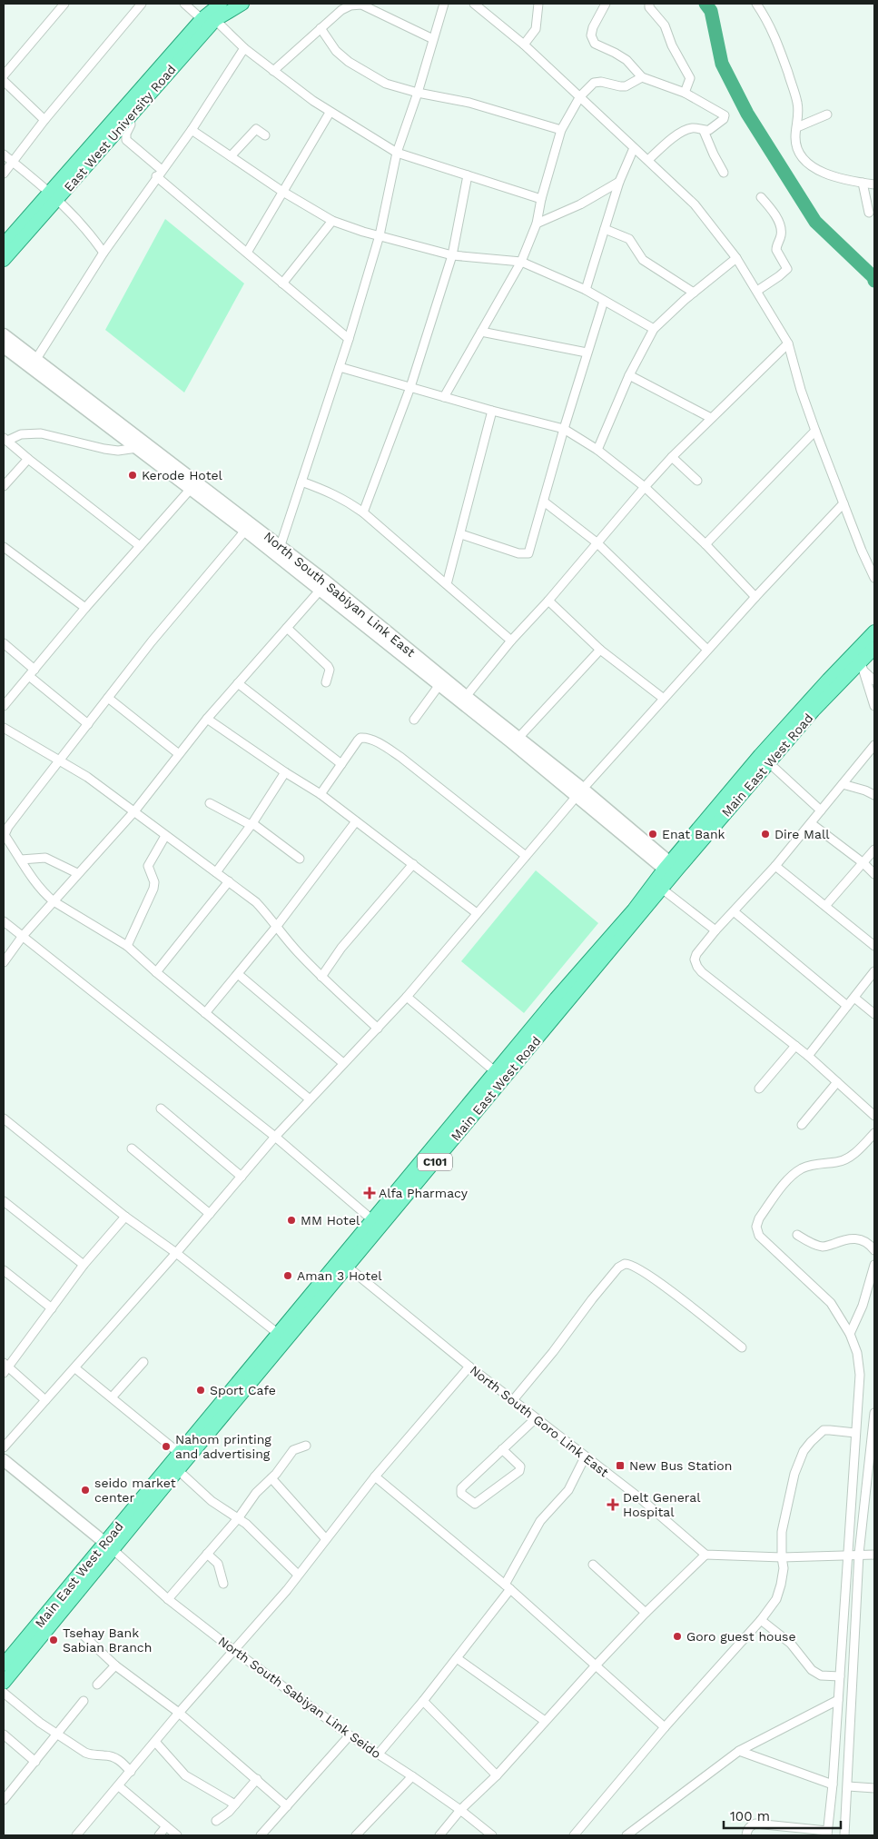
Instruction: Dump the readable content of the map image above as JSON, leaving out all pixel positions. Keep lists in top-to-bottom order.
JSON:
{
  "streets": {
    "main road": [
      "East West University Road",
      "North South Sabiyan Link East",
      "Main East West Road",
      "C101",
      "North South Sabiyan Link Seido"
    ],
    "street": ["North South Goro Link East"]
  },
  "crossings": [
    ["North South Sabiyan Link East", "Main East West Road"],
    ["Main East West Road", "North South Goro Link East"],
    ["Main East West Road", "North South Sabiyan Link Seido"]
  ],
  "places": {
    "other": [
      "Kerode Hotel",
      "Enat Bank",
      "Dire Mall",
      "MM Hotel",
      "Aman 3 Hotel",
      "Sport Cafe",
      "Nahom printing and advertising",
      "seido market center",
      "Goro guest house",
      "Tsehay Bank Sabian Branch"
    ],
    "health": ["Alfa Pharmacy", "Delt General Hospital"],
    "transit": ["New Bus Station"]
  },
  "scale_bar": "100 m"
}
